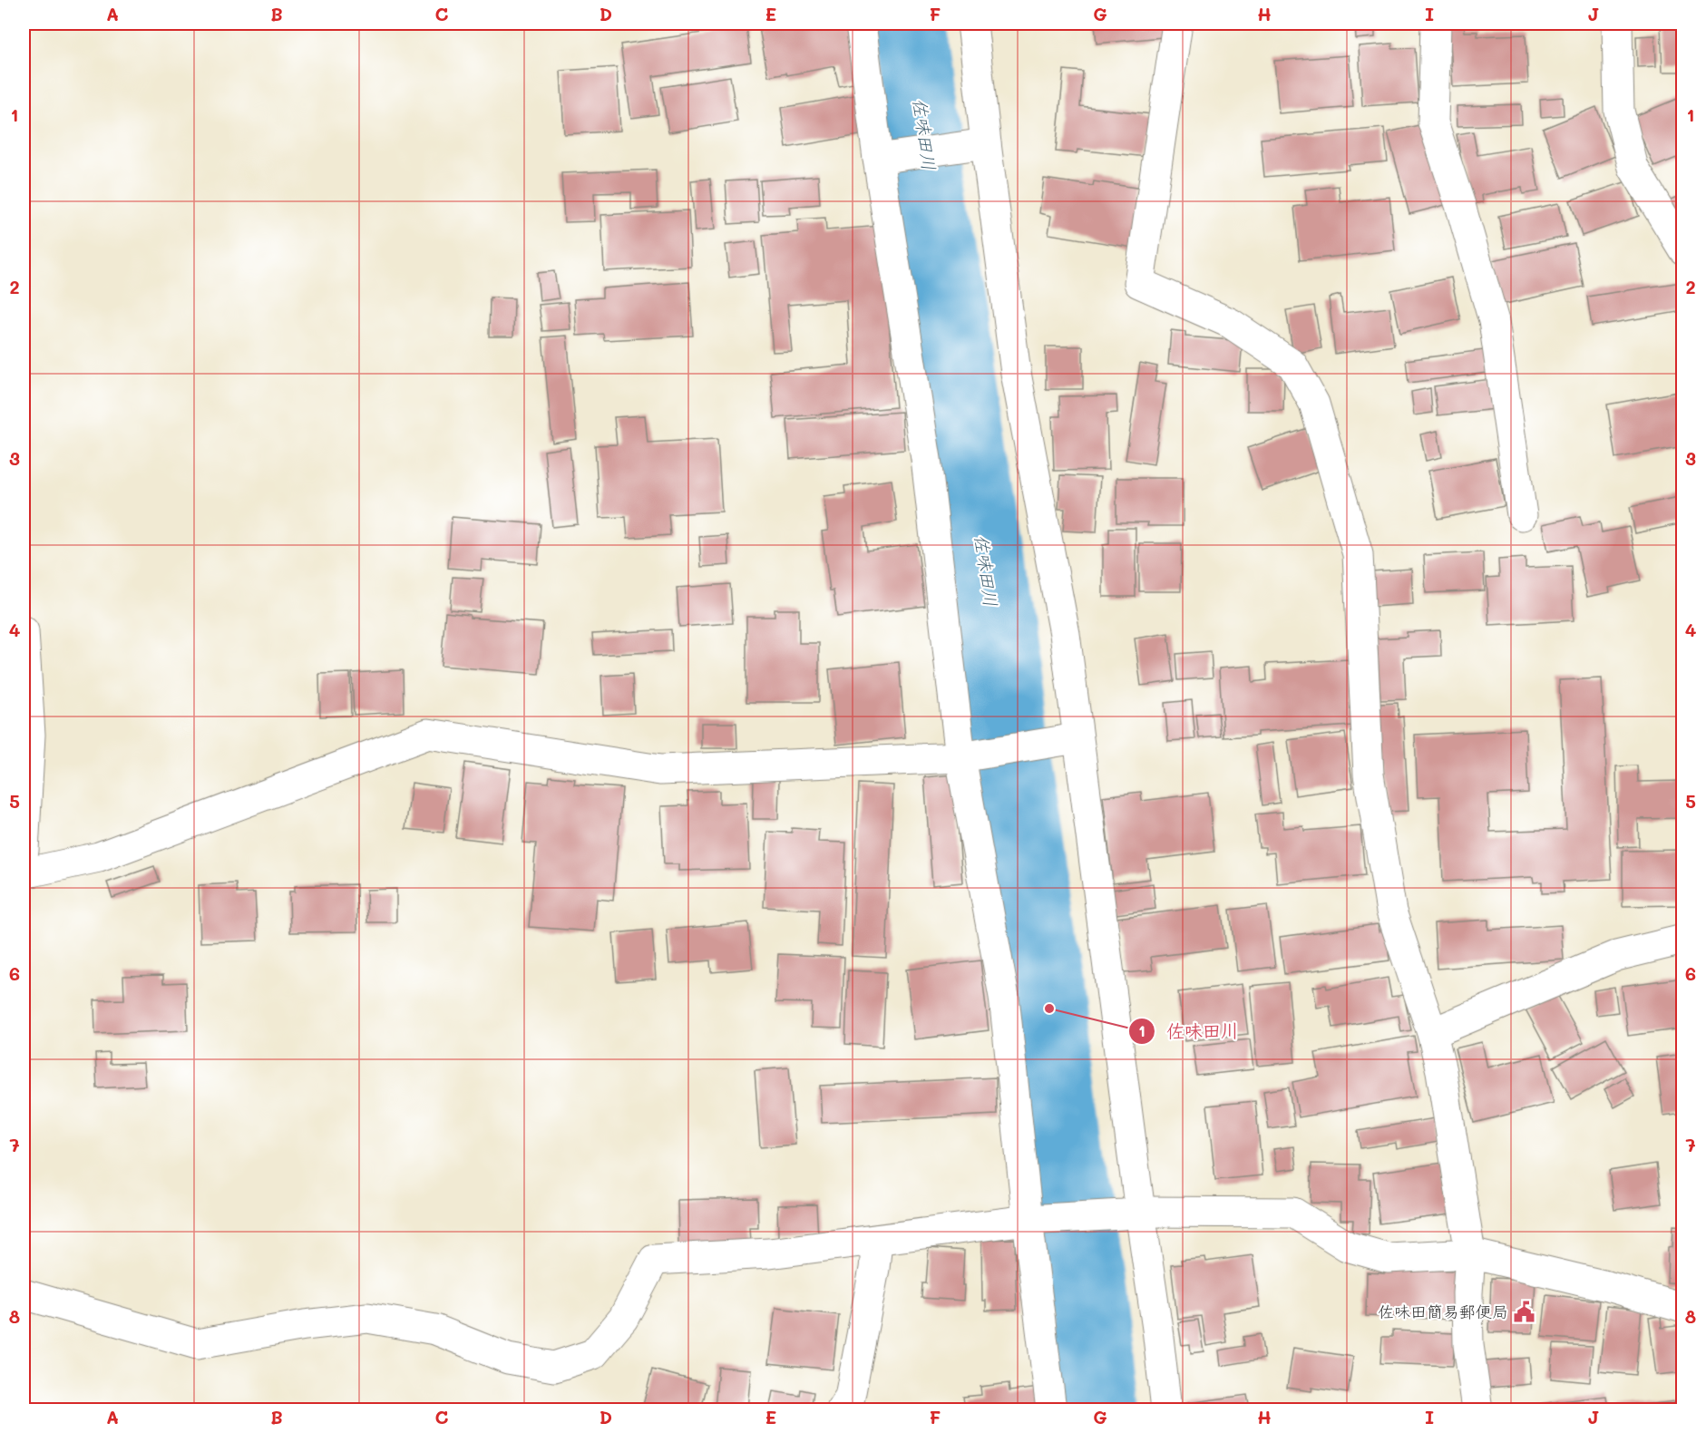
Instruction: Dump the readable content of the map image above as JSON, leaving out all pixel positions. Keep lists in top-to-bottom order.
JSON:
{
  "water": ["佐味田川"],
  "places": {
    "other": ["佐味田川"],
    "public building": ["佐味田簡易郵便局"]
  },
  "grid": {
    "columns": [
      "A",
      "B",
      "C",
      "D",
      "E",
      "F",
      "G",
      "H",
      "I",
      "J"
    ],
    "rows": [
      "1",
      "2",
      "3",
      "4",
      "5",
      "6",
      "7",
      "8"
    ]
  }
}
